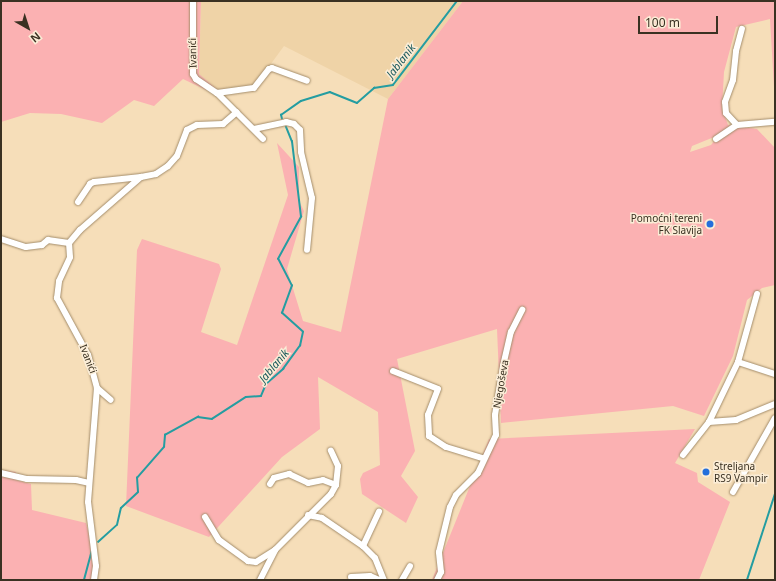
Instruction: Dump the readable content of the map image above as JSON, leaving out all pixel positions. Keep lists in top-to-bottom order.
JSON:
{
  "streets": {
    "street": ["Ivanići", "Njegoševa"]
  },
  "water": ["Jablanik"],
  "places": ["Pomoćni tereni FK Slavija", "Streljana RS9 Vampir"],
  "scale_bar": "100 m",
  "north": "bottom right"
}
